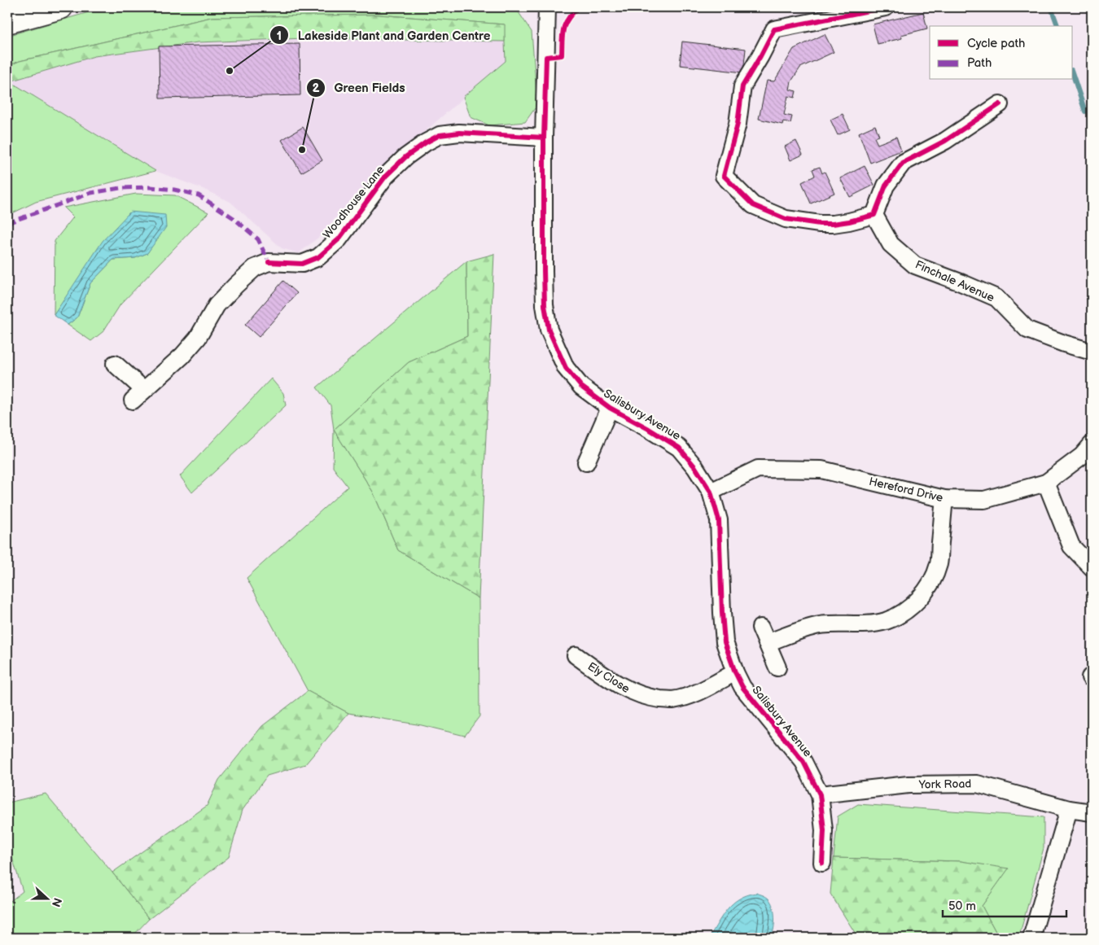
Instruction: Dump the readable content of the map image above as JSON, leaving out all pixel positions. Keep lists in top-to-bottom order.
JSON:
{
  "streets": {
    "street": [
      "Woodhouse Lane",
      "Finchale Avenue",
      "Salisbury Avenue",
      "Hereford Drive",
      "Ely Close",
      "York Road"
    ]
  },
  "crossings": [
    ["Woodhouse Lane", "Salisbury Avenue"],
    ["Salisbury Avenue", "Hereford Drive"],
    ["Salisbury Avenue", "Ely Close"],
    ["Salisbury Avenue", "York Road"]
  ],
  "places": ["Lakeside Plant and Garden Centre", "Green Fields"],
  "legend": ["Cycle path", "Path"],
  "scale_bar": "50 m",
  "north": "right"
}
